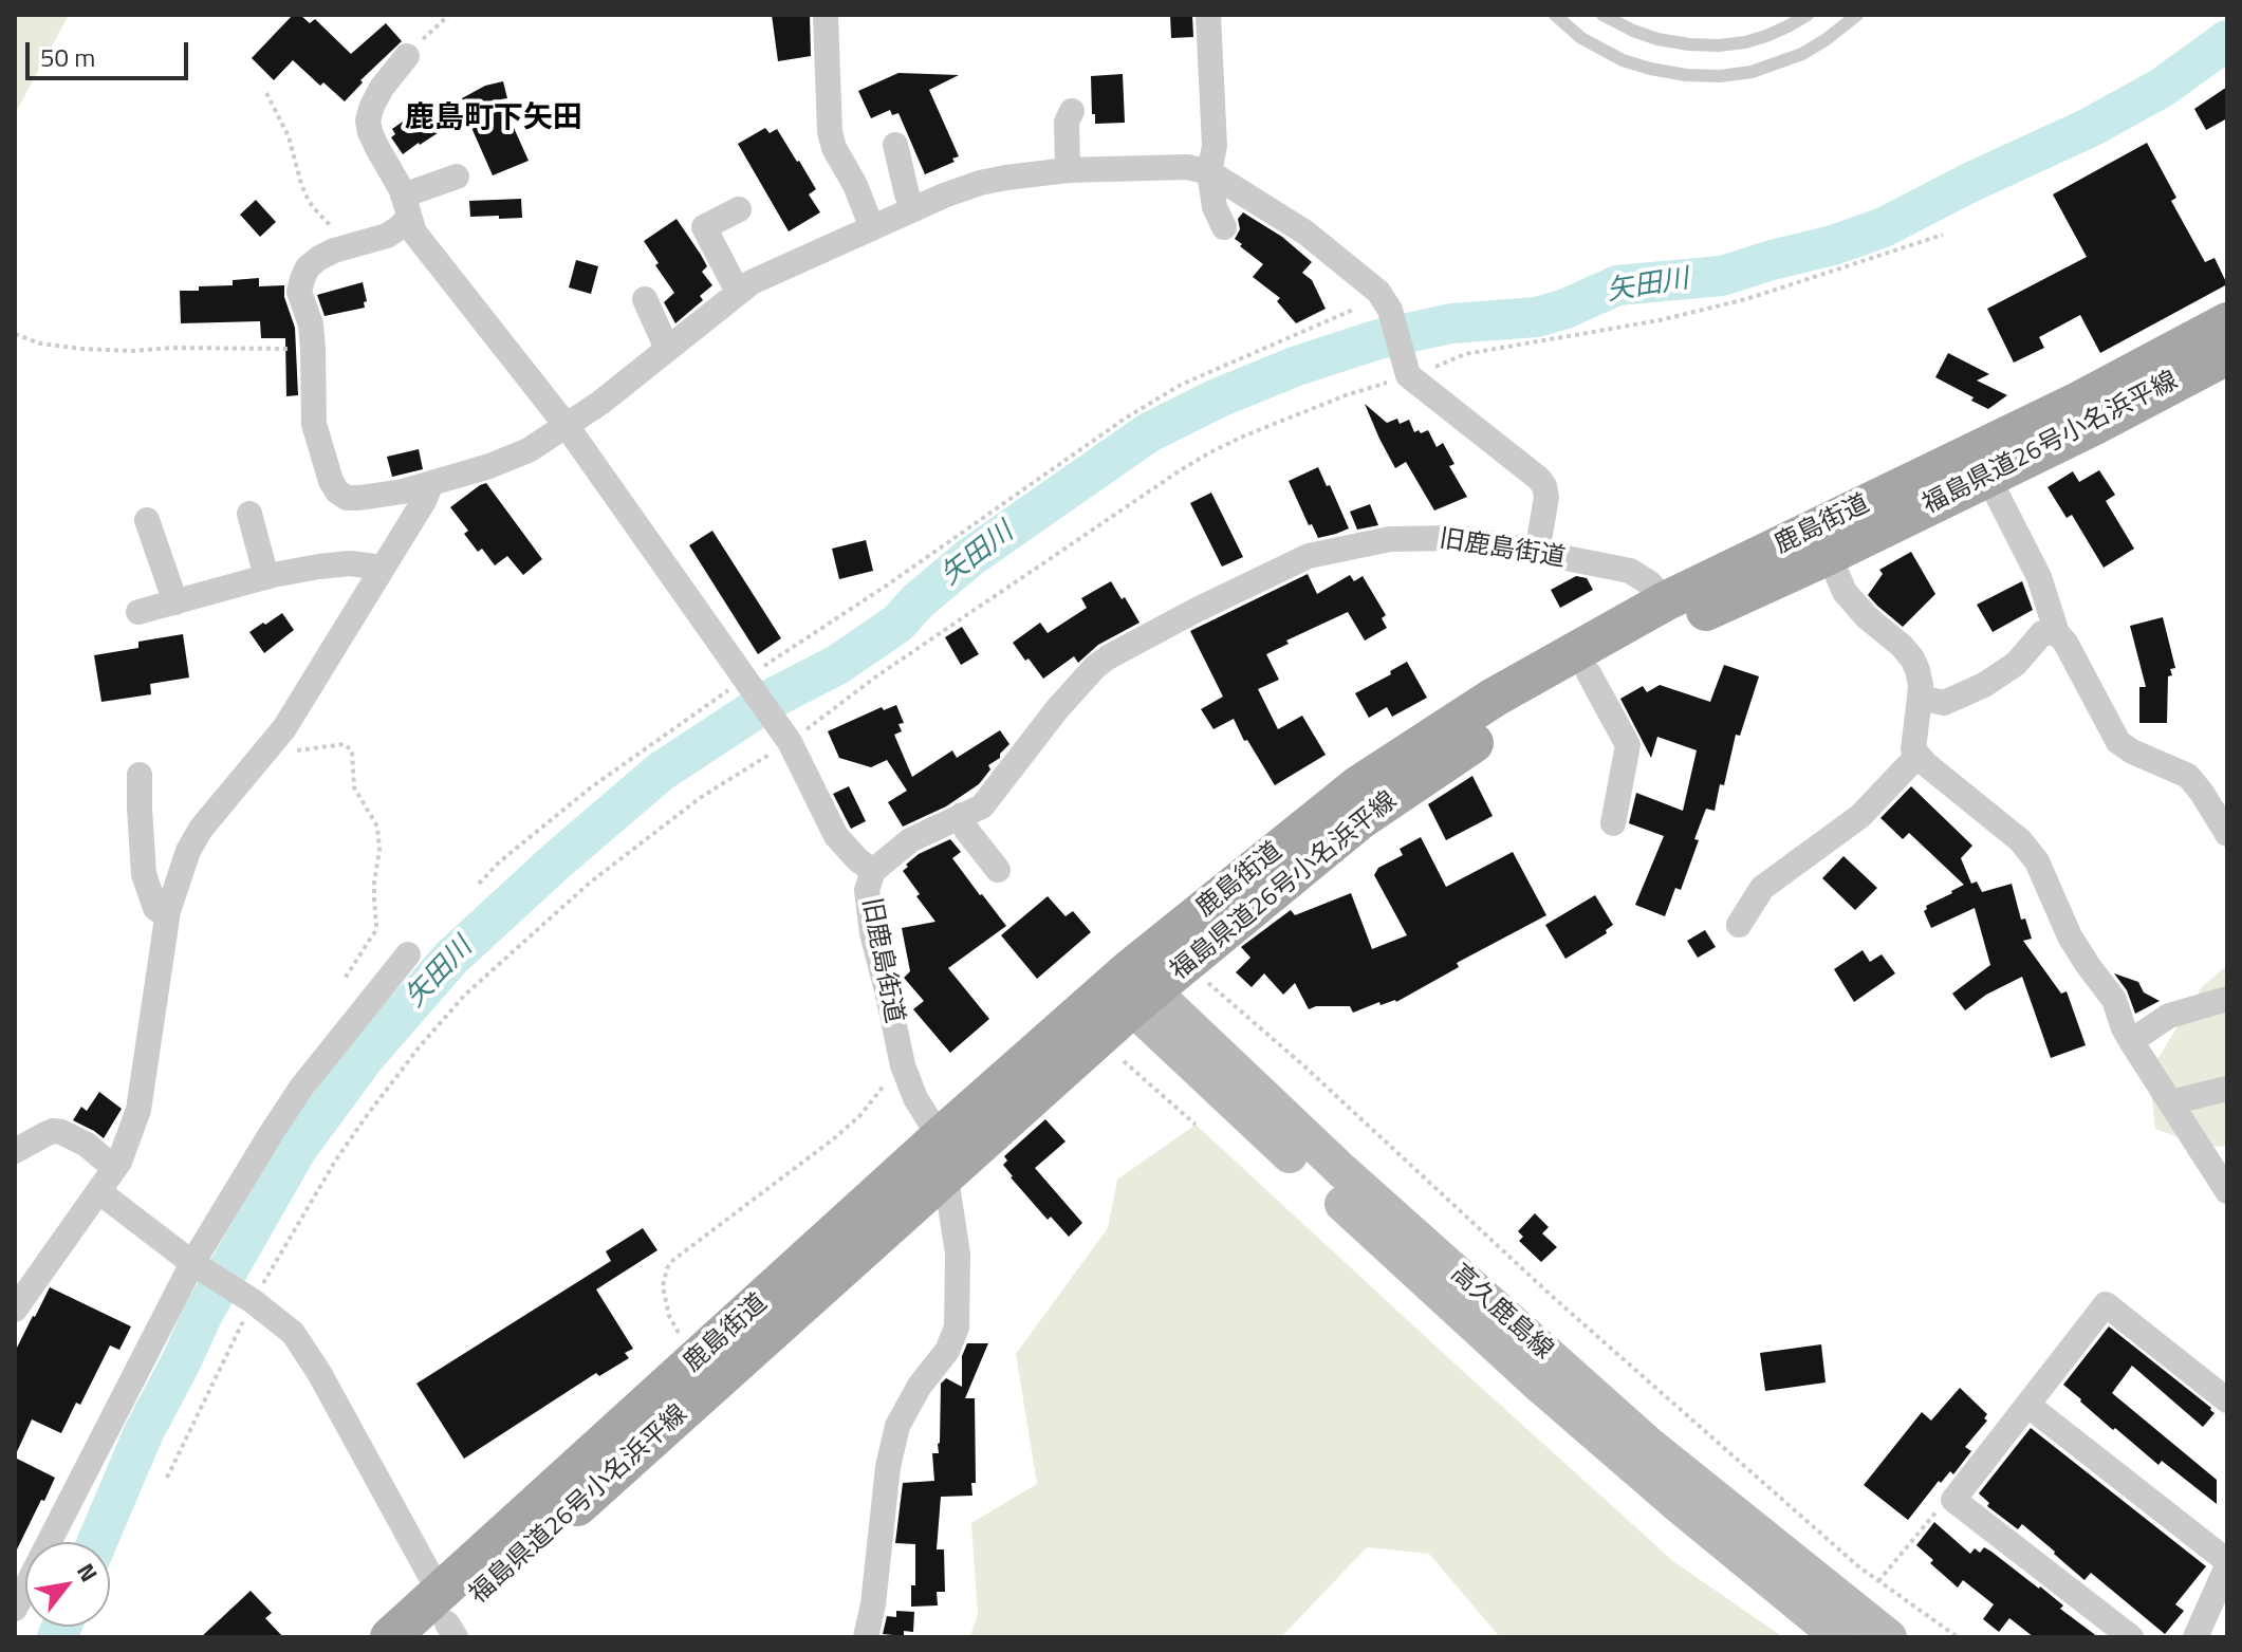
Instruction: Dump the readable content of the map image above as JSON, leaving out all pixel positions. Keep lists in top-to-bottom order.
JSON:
{
  "streets": {
    "main road": ["福島県道26号小名浜平線", "鹿島街道", "高久鹿島線"],
    "street": ["旧鹿島街道"]
  },
  "crossings": [
    ["福島県道26号小名浜平線", "鹿島街道"],
    ["福島県道26号小名浜平線", "旧鹿島街道"],
    ["福島県道26号小名浜平線", "高久鹿島線"],
    ["鹿島街道", "旧鹿島街道"],
    ["鹿島街道", "高久鹿島線"]
  ],
  "districts": ["鹿島町下矢田"],
  "water": ["矢田川"],
  "scale_bar": "50 m",
  "north": "top right"
}
